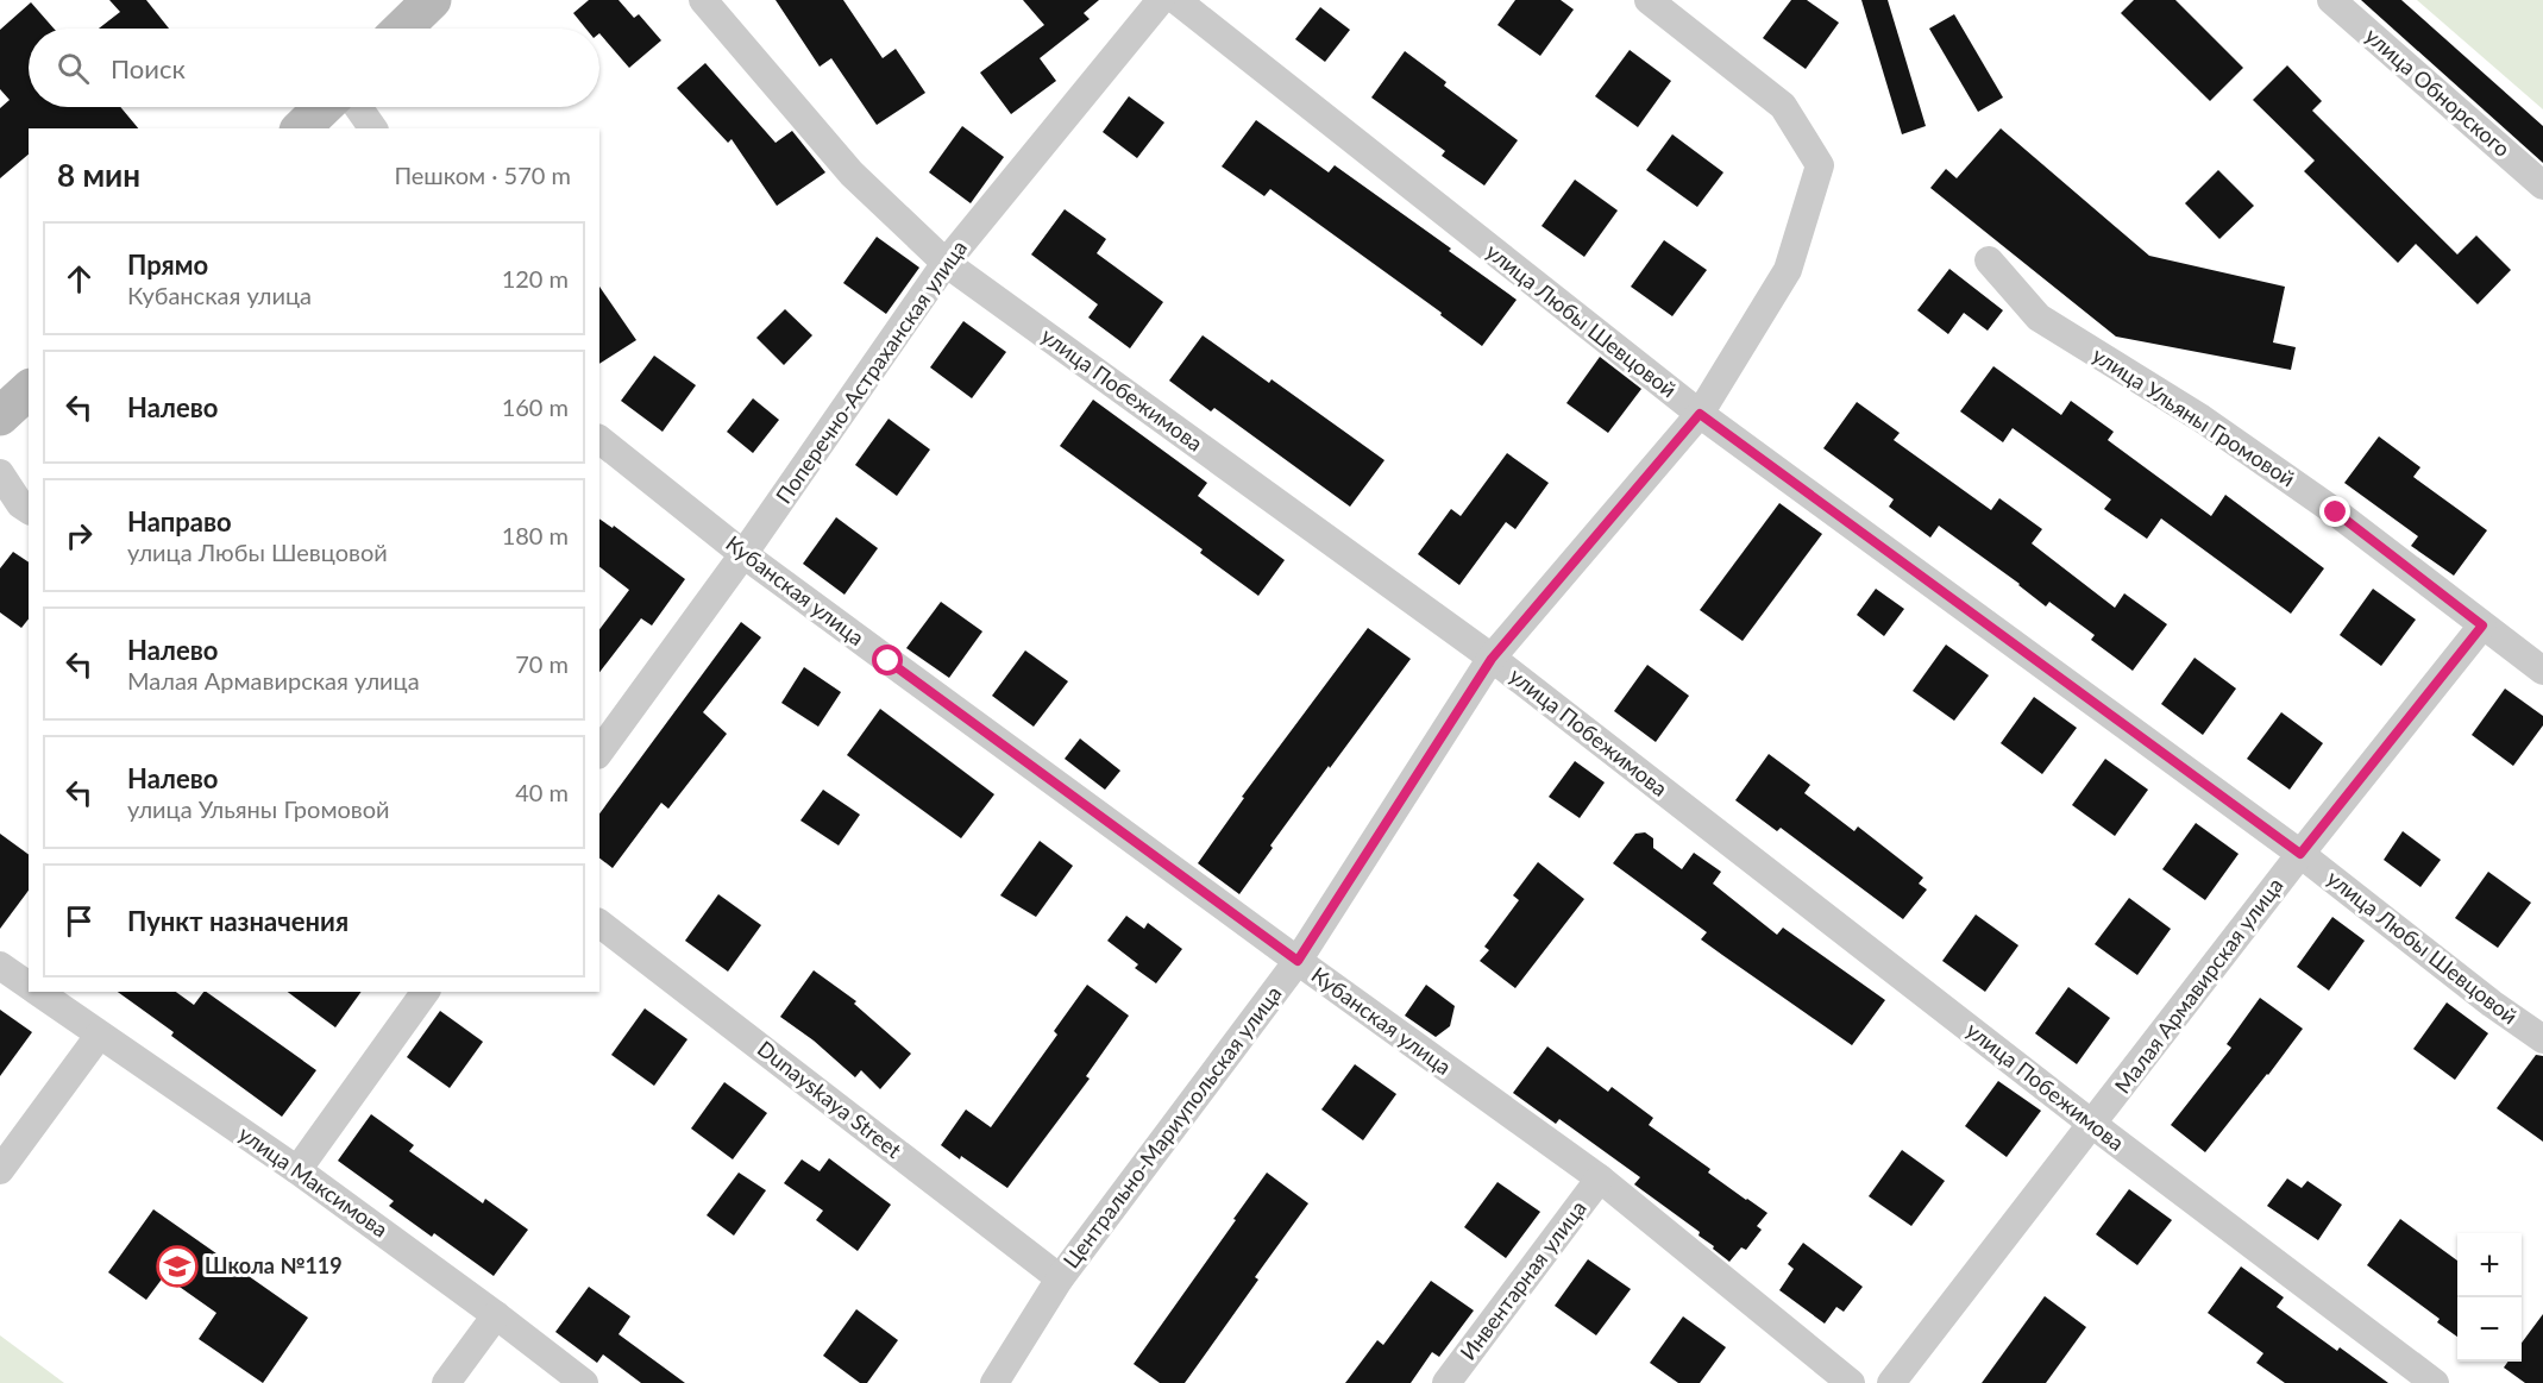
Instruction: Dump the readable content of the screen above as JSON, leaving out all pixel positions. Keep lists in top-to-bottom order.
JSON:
{
  "streets": {
    "street": [
      "улица Обнорского",
      "улица Любы Шевцовой",
      "Поперечно-Астраханская улица",
      "улица Побежимова",
      "улица Ульяны Громовой",
      "Кубанская улица",
      "Малая Армавирская улица",
      "Dunayskaya Street",
      "Центрально-Мариупольская улица",
      "улица Максимова",
      "Инвентарная улица"
    ]
  },
  "crossings": [
    ["улица Любы Шевцовой", "Малая Армавирская улица"],
    ["улица Любы Шевцовой", "Центрально-Мариупольская улица"],
    ["Поперечно-Астраханская улица", "улица Побежимова"],
    ["Поперечно-Астраханская улица", "Кубанская улица"],
    ["улица Побежимова", "Малая Армавирская улица"],
    ["улица Побежимова", "Центрально-Мариупольская улица"],
    ["улица Ульяны Громовой", "Малая Армавирская улица"],
    ["Кубанская улица", "Центрально-Мариупольская улица"],
    ["Кубанская улица", "Инвентарная улица"],
    ["Dunayskaya Street", "Центрально-Мариупольская улица"]
  ],
  "places": {
    "school or university": ["Школа №119"]
  },
  "page": {
    "search": "Поиск",
    "heading": ["8 мин", "Пешком · 570 m"],
    "list": [
      ["Прямо", "Кубанская улица", "120 m"],
      ["Налево", "160 m"],
      ["Направо", "улица Любы Шевцовой", "180 m"],
      ["Налево", "Малая Армавирская улица", "70 m"],
      ["Налево", "улица Ульяны Громовой", "40 m"],
      "Пункт назначения"
    ],
    "map_buttons": ["+", "−"]
  }
}
